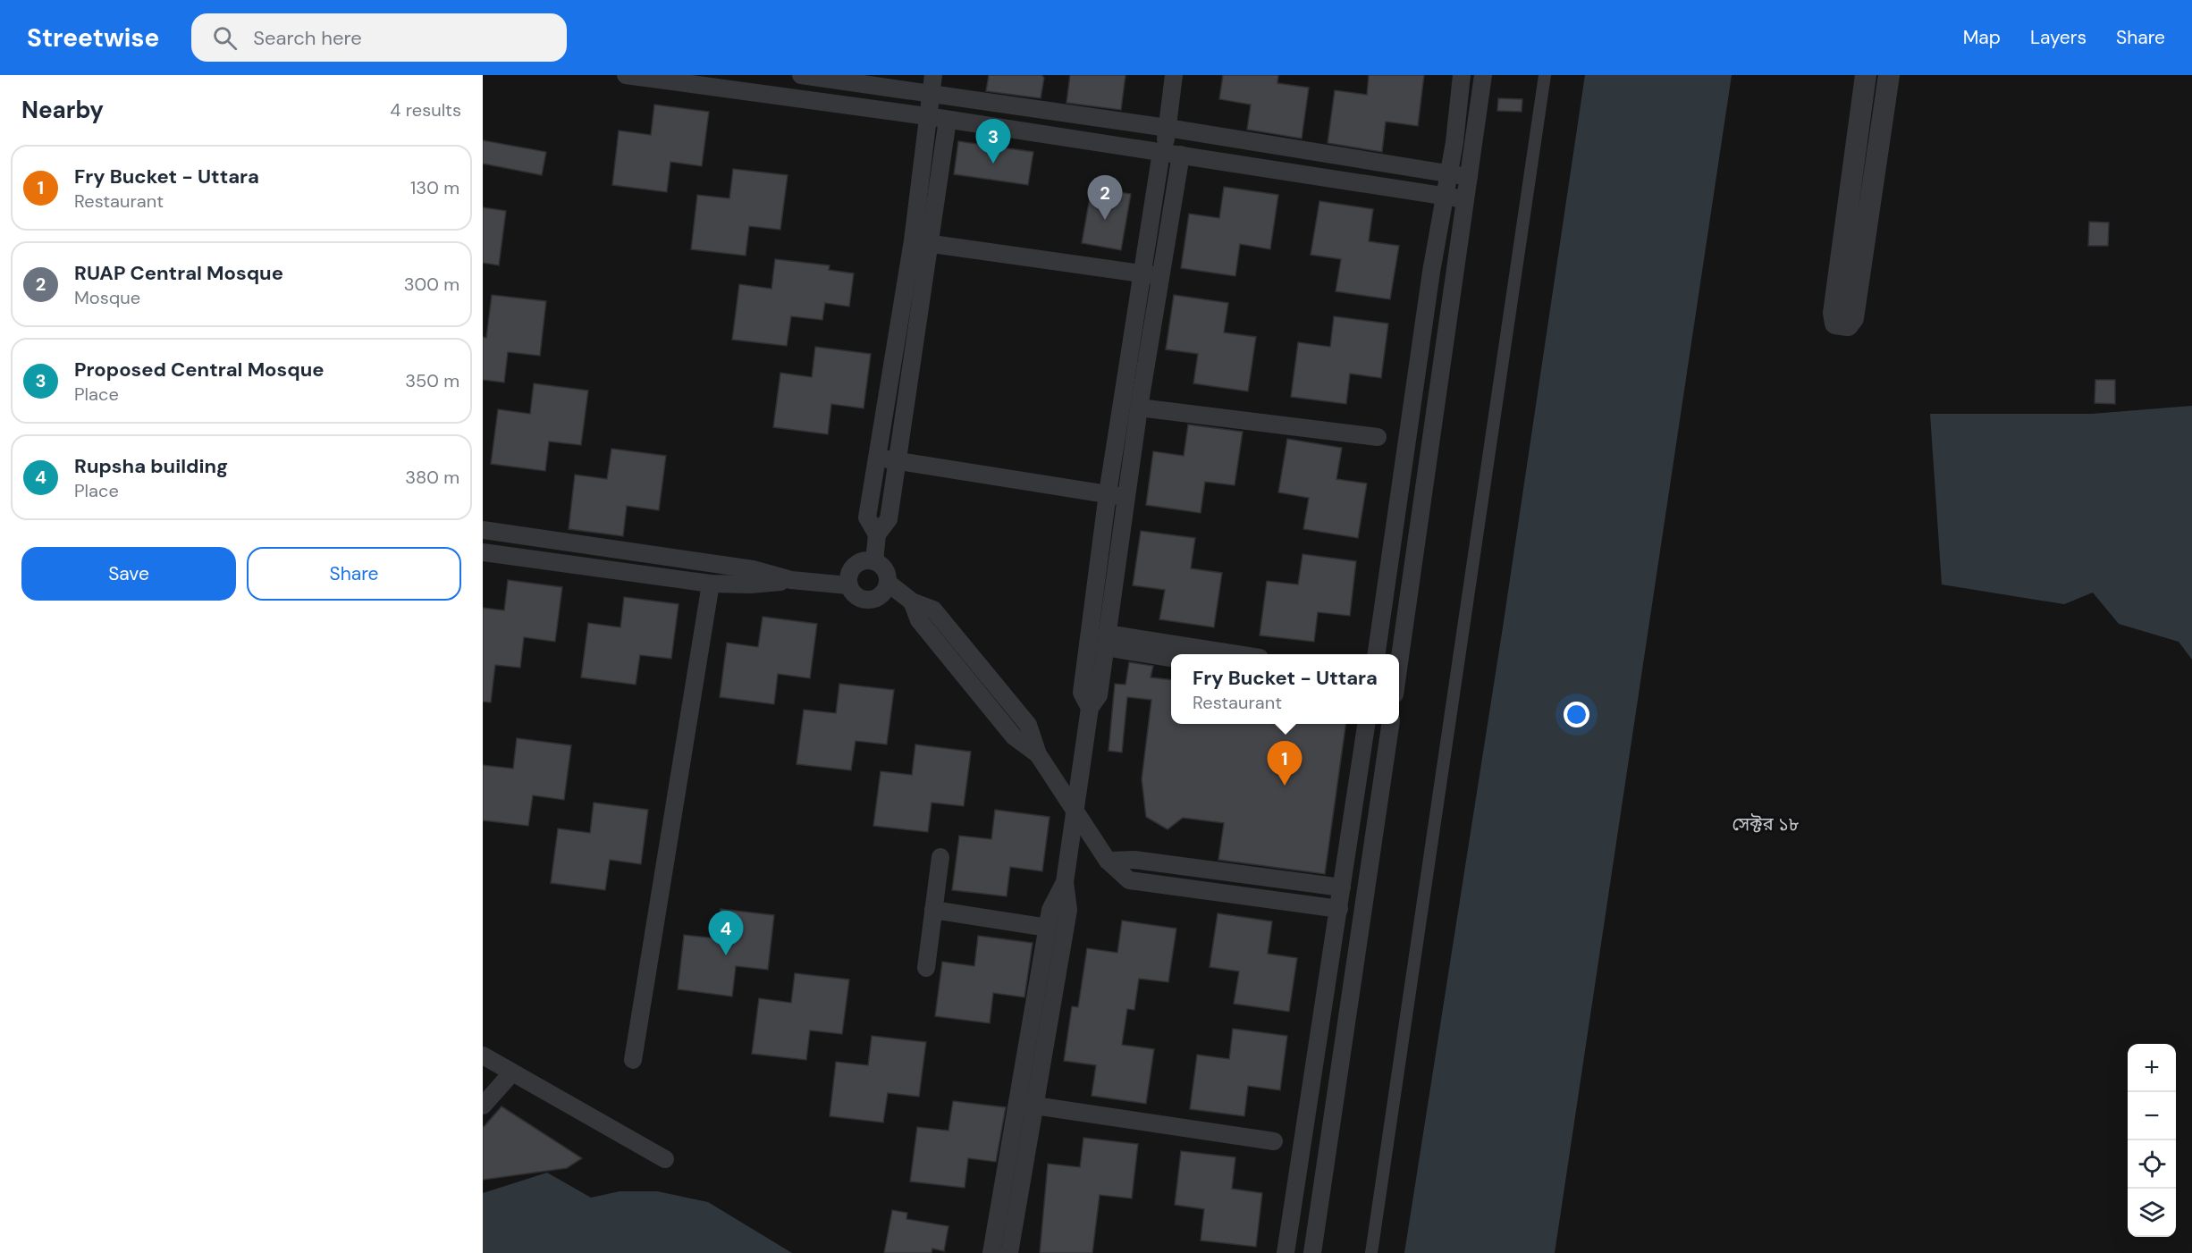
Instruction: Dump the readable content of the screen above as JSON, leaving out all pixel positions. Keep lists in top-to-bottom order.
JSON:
{
  "districts": ["সেক্টর ১৮"],
  "page": {
    "header": "Streetwise",
    "search": "Search here",
    "nav": ["Map", "Layers", "Share"],
    "heading": ["Nearby", "4 results"],
    "pins": [
      "3",
      "2",
      "1",
      "4"
    ],
    "list": [
      {
        "mark": "1",
        "name": "Fry Bucket - Uttara",
        "note": "Restaurant",
        "value": "130 m"
      },
      {
        "mark": "2",
        "name": "RUAP Central Mosque",
        "note": "Mosque",
        "value": "300 m"
      },
      {
        "mark": "3",
        "name": "Proposed Central Mosque",
        "note": "Place",
        "value": "350 m"
      },
      {
        "mark": "4",
        "name": "Rupsha building",
        "note": "Place",
        "value": "380 m"
      }
    ],
    "buttons": ["Save", "Share"],
    "popup": ["Fry Bucket - Uttara", "Restaurant"],
    "map_buttons": ["+", "−"]
  }
}
